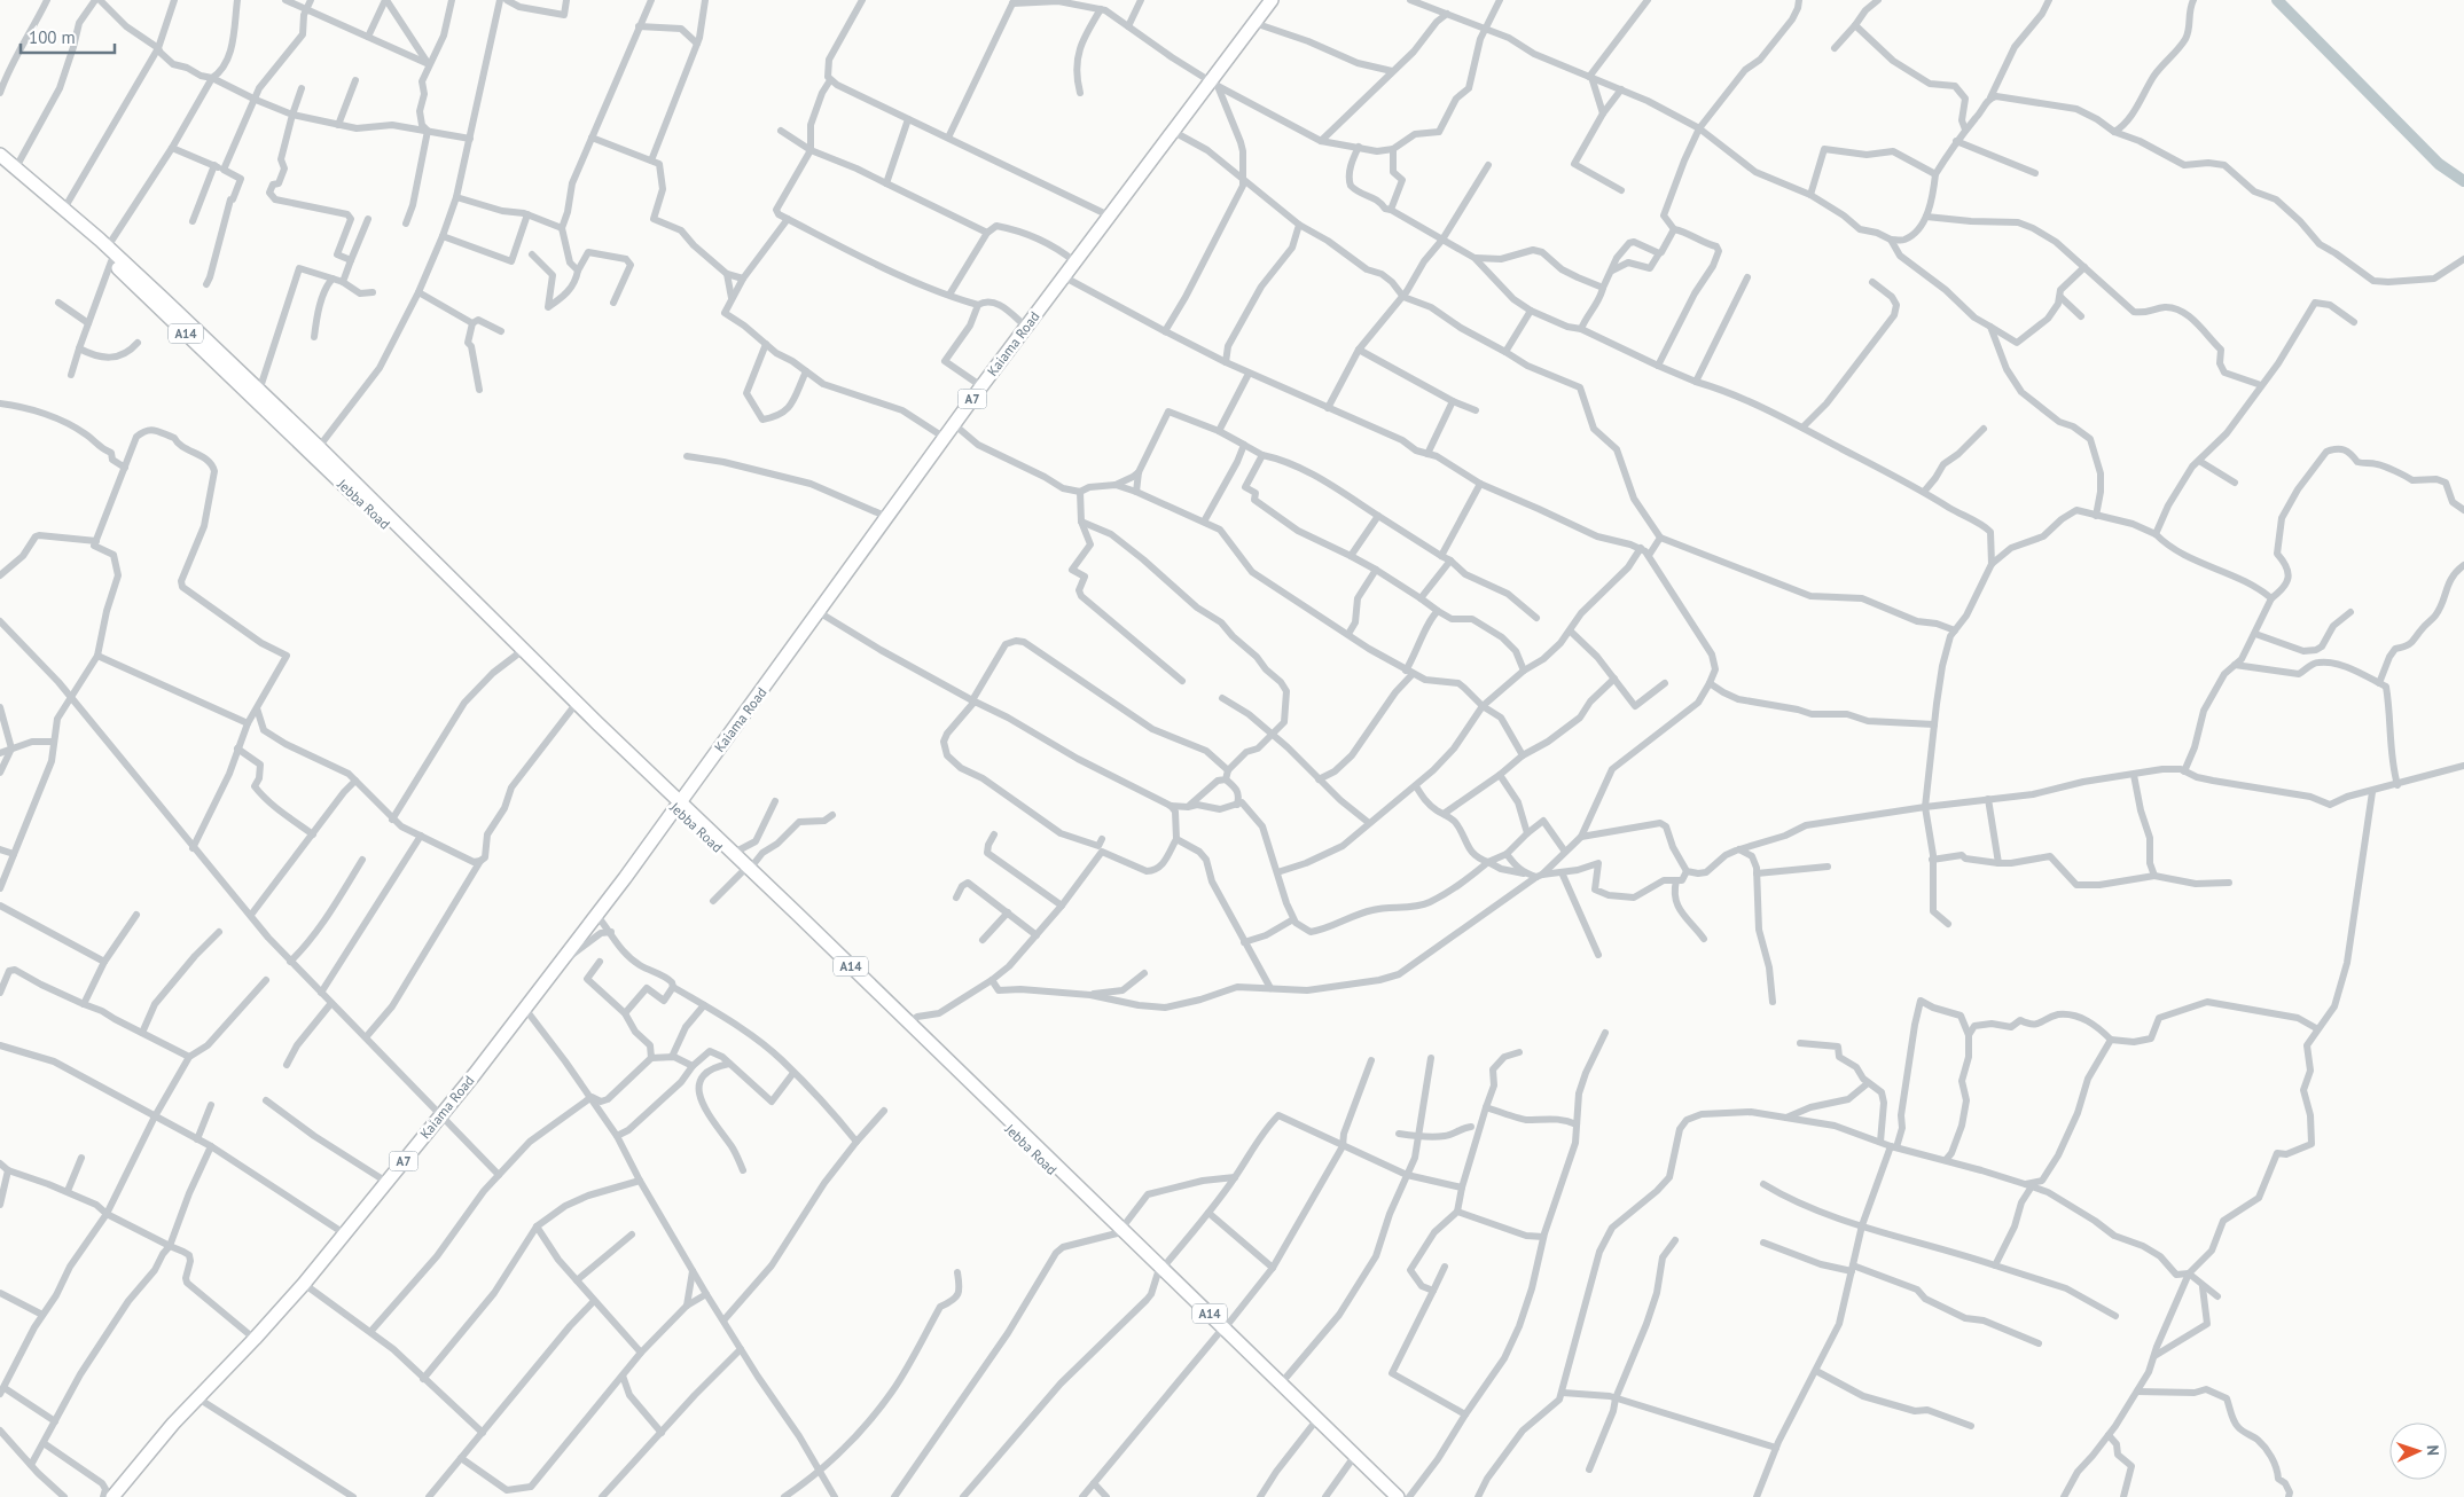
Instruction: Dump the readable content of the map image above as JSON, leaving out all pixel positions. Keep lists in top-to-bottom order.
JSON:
{
  "streets": {
    "highway": [
      "A14",
      "Kaiama Road",
      "A7",
      "Jebba Road"
    ]
  },
  "crossings": [
    ["Kaiama Road", "Jebba Road"]
  ],
  "scale_bar": "100 m",
  "north": "right"
}
